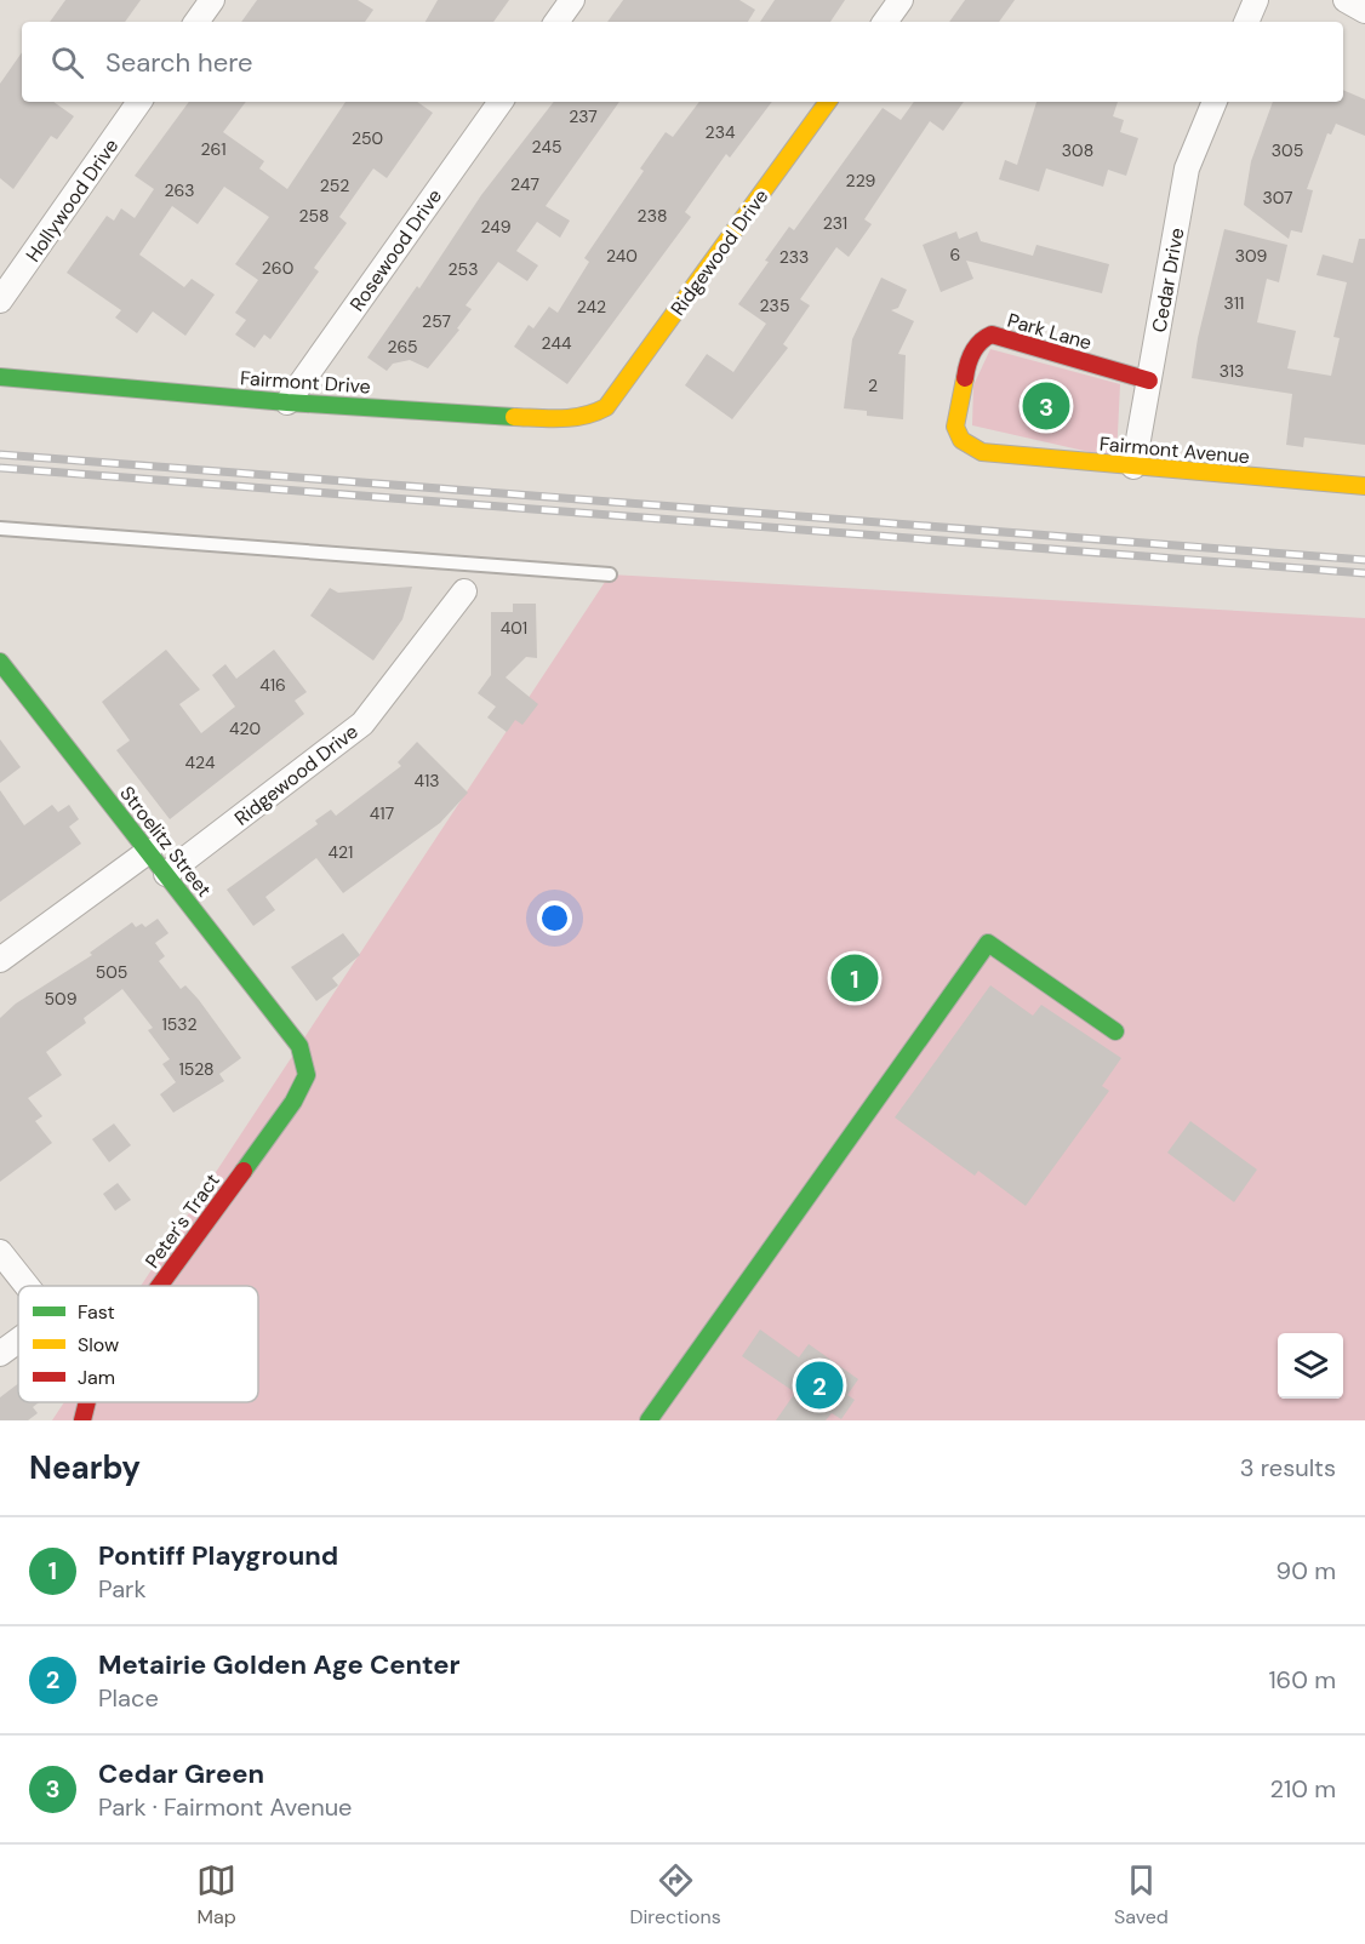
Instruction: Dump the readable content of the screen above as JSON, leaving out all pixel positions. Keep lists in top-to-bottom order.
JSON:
{
  "streets": {
    "street": [
      "Hollywood Drive",
      "Rosewood Drive",
      "Ridgewood Drive",
      "Cedar Drive",
      "Park Lane",
      "Fairmont Drive",
      "Fairmont Avenue",
      "Stroelitz Street",
      "Peter's Tract"
    ]
  },
  "crossings": [
    ["Rosewood Drive", "Fairmont Drive"],
    ["Ridgewood Drive", "Fairmont Drive"],
    ["Ridgewood Drive", "Stroelitz Street"],
    ["Cedar Drive", "Park Lane"],
    ["Cedar Drive", "Fairmont Avenue"],
    ["Park Lane", "Fairmont Avenue"],
    ["Stroelitz Street", "Peter's Tract"]
  ],
  "house_numbers": [
    "237",
    "234",
    "250",
    "245",
    "261",
    "308",
    "305",
    "229",
    "247",
    "252",
    "263",
    "307",
    "258",
    "238",
    "231",
    "249",
    "6",
    "240",
    "309",
    "233",
    "260",
    "253",
    "311",
    "235",
    "242",
    "257",
    "244",
    "265",
    "313",
    "2",
    "401",
    "416",
    "420",
    "424",
    "413",
    "417",
    "421",
    "505",
    "509",
    "1532",
    "1528"
  ],
  "legend": ["Fast", "Slow", "Jam"],
  "page": {
    "search": "Search here",
    "pins": ["3", "1", "2"],
    "heading": ["Nearby", "3 results"],
    "list": [
      {
        "mark": "1",
        "name": "Pontiff Playground",
        "note": "Park",
        "value": "90 m"
      },
      {
        "mark": "2",
        "name": "Metairie Golden Age Center",
        "note": "Place",
        "value": "160 m"
      },
      {
        "mark": "3",
        "name": "Cedar Green",
        "note": "Park · Fairmont Avenue",
        "value": "210 m"
      }
    ],
    "nav": ["Map", "Directions", "Saved"]
  }
}
